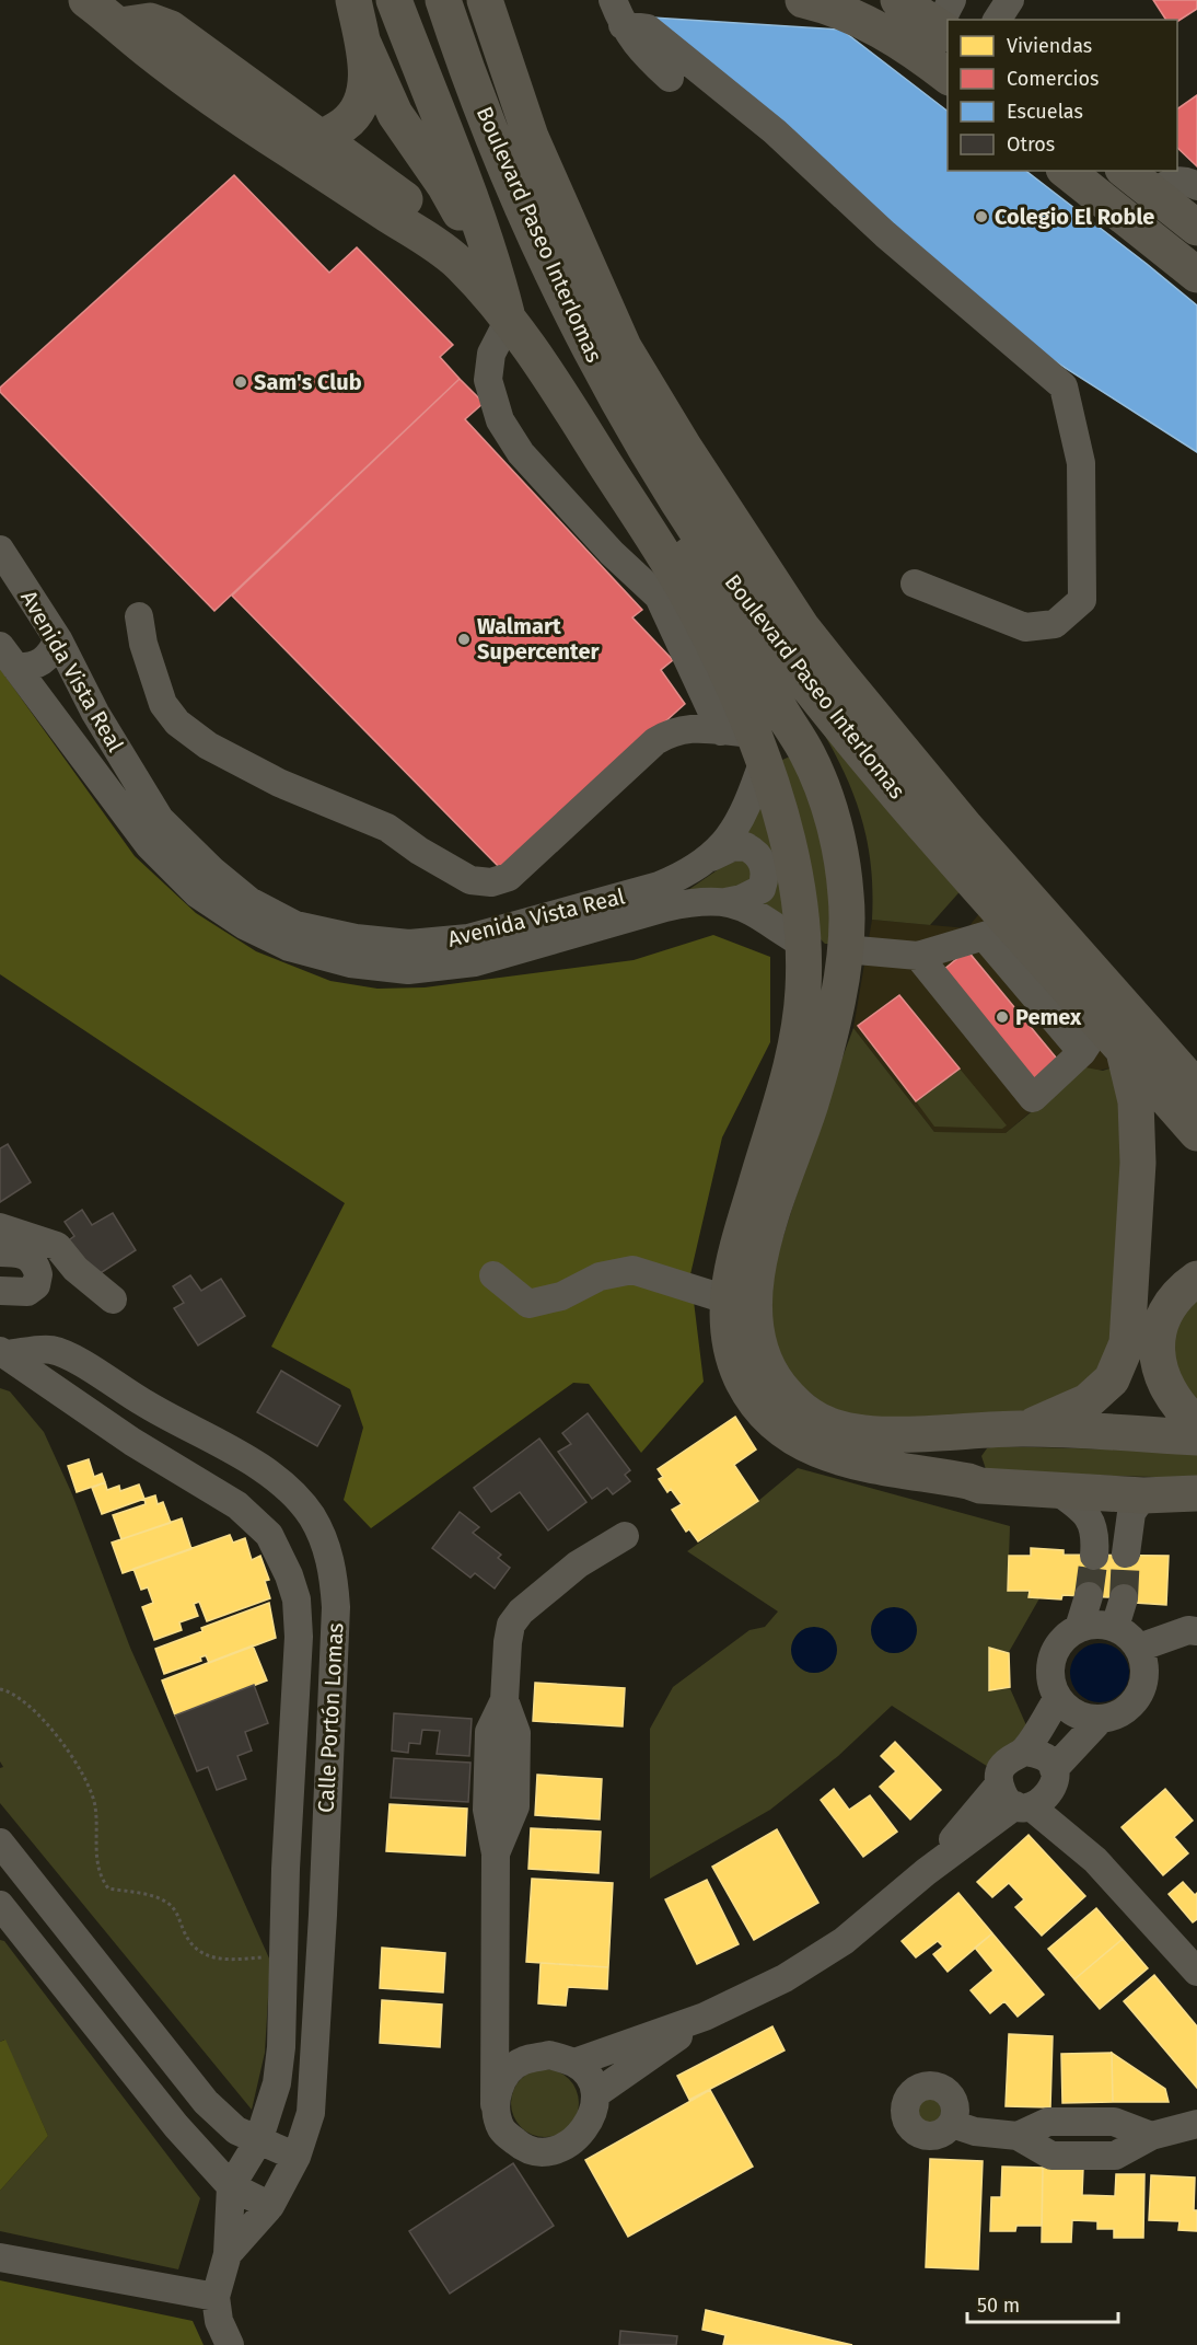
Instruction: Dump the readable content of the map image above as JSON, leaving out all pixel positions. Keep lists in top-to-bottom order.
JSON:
{
  "streets": {
    "main road": ["Boulevard Paseo Interlomas"],
    "street": ["Avenida Vista Real", "Calle Portón Lomas"]
  },
  "places": [
    "Colegio El Roble",
    "Sam's Club",
    "Walmart Supercenter",
    "Pemex"
  ],
  "legend": [
    "Viviendas",
    "Comercios",
    "Escuelas",
    "Otros"
  ],
  "scale_bar": "50 m"
}
